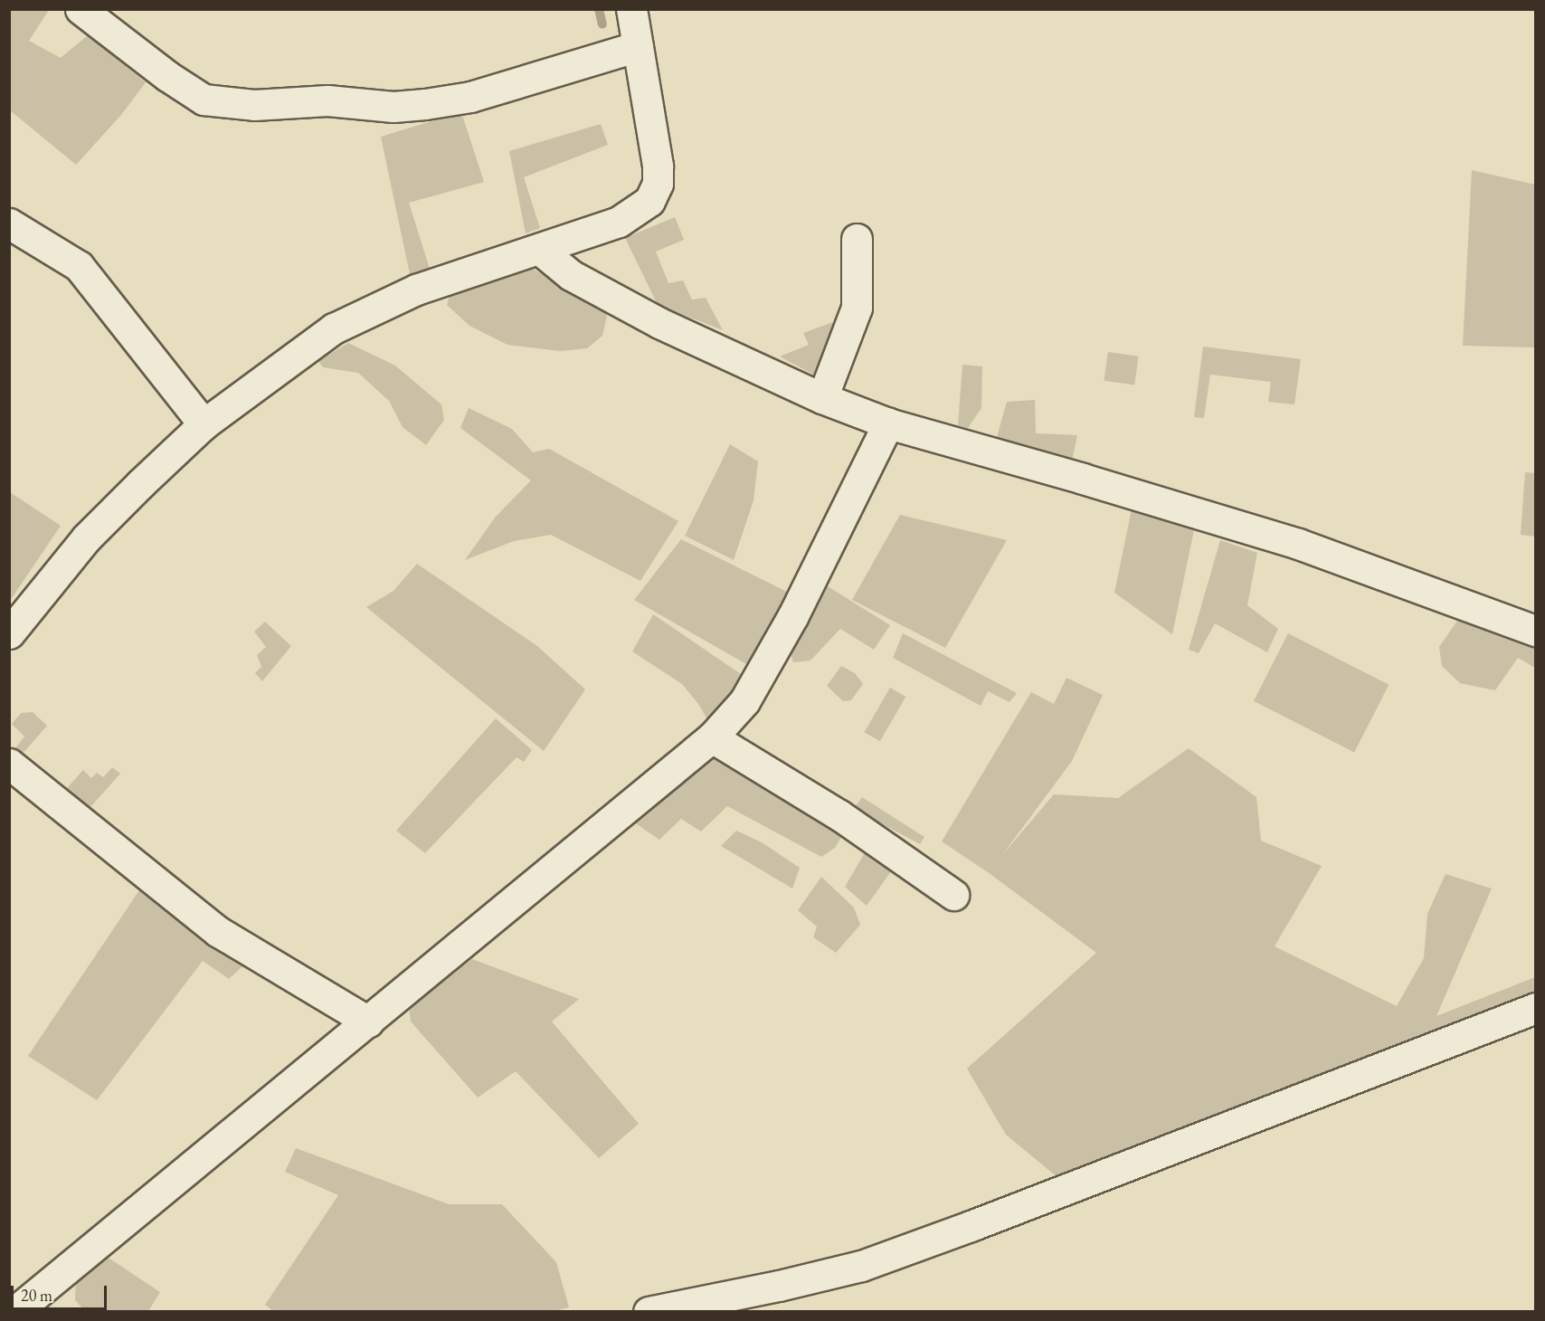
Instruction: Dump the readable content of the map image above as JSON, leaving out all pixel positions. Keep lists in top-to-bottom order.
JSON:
{
  "scale_bar": "20 m"
}
